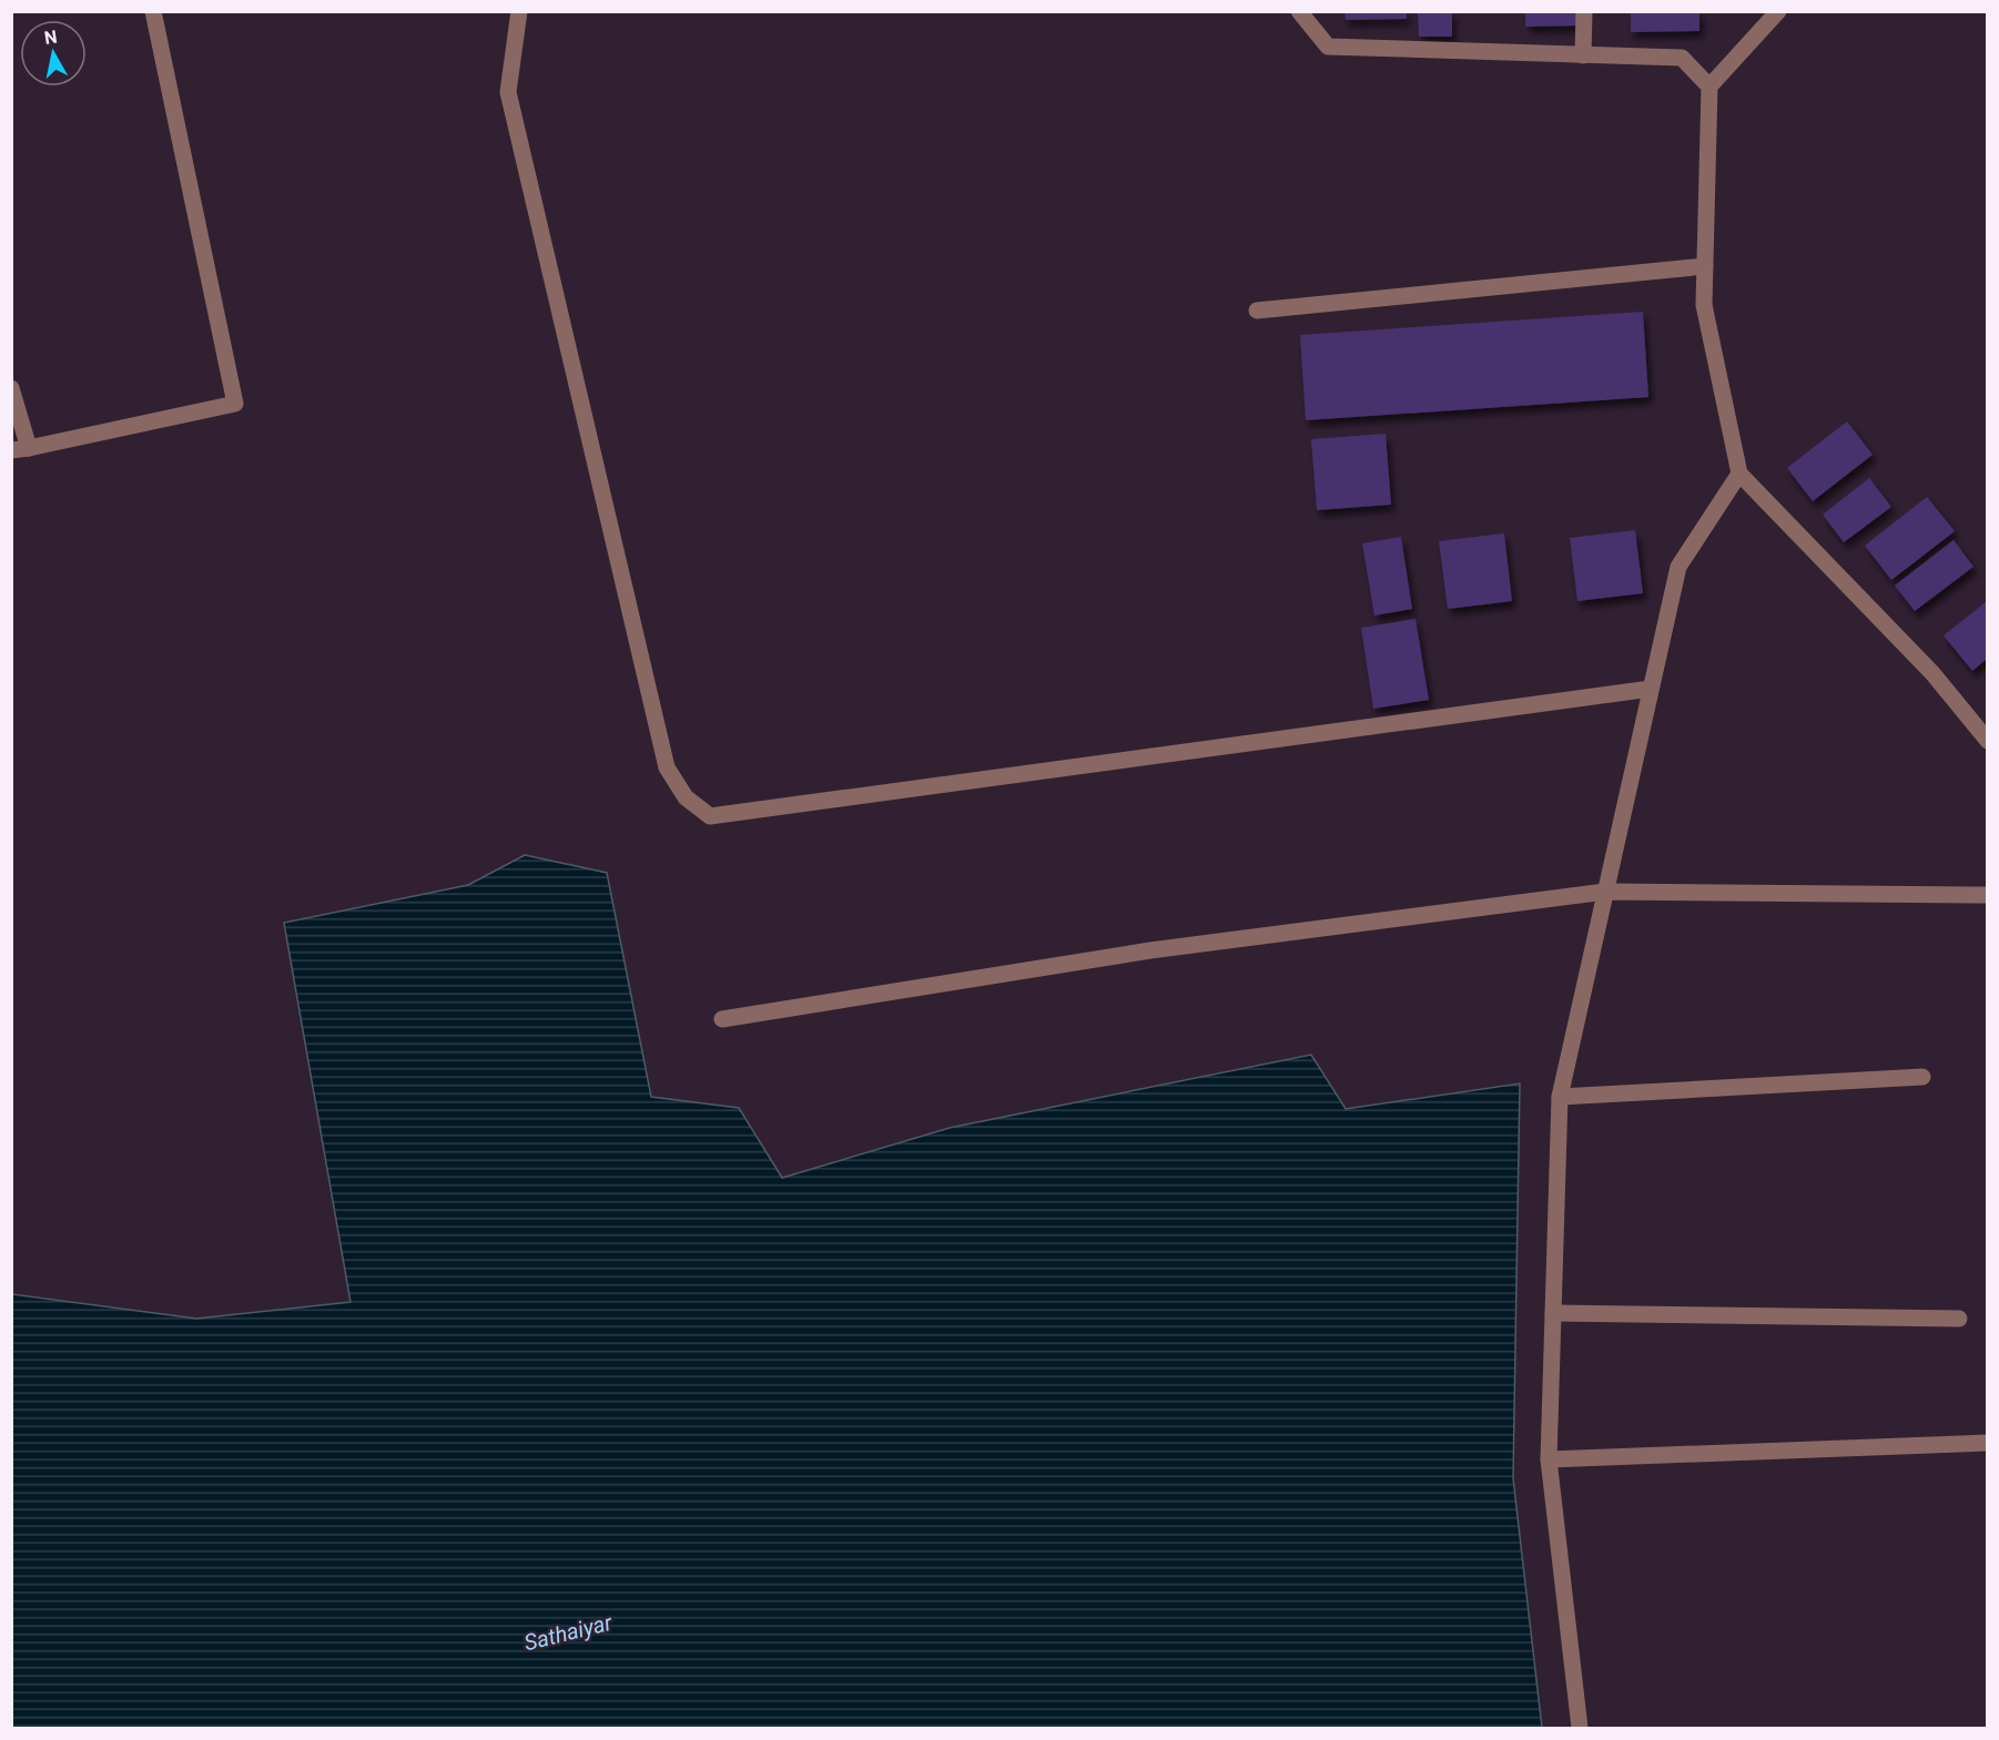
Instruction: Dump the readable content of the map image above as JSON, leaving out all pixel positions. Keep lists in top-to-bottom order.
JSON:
{
  "water": ["Sathaiyar"],
  "north": "top"
}
